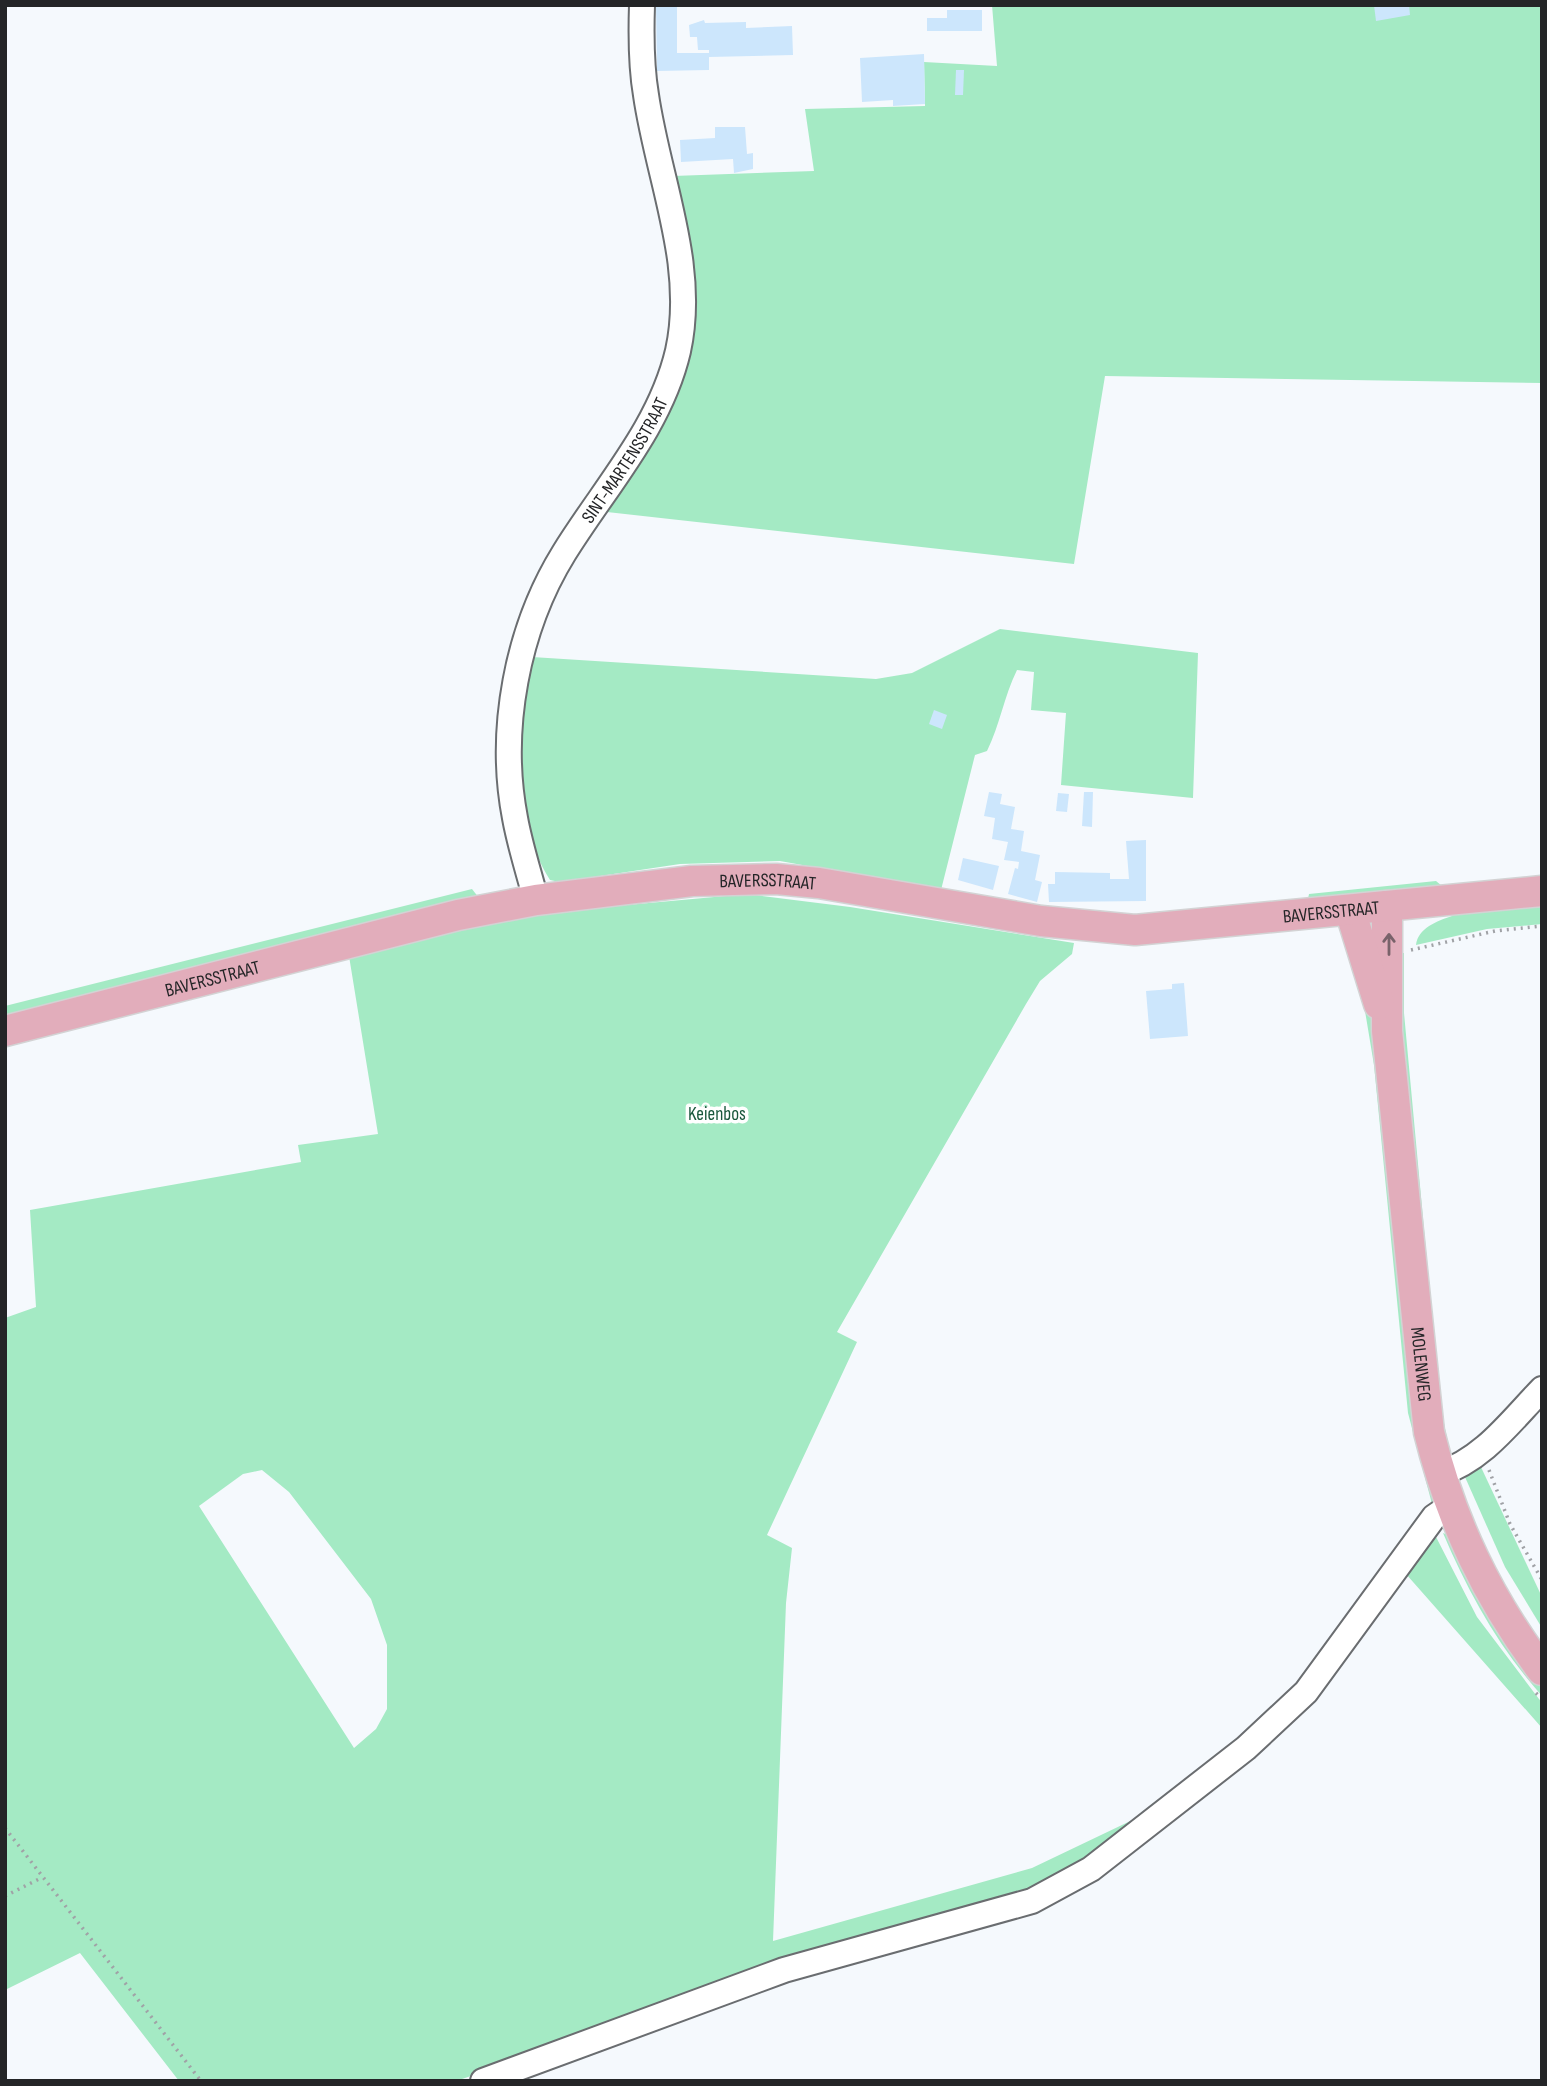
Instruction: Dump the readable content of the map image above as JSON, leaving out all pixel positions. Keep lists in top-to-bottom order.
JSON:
{
  "streets": {
    "main road": ["BAVERSSTRAAT", "MOLENWEG"],
    "street": ["SINT-MARTENSSTRAAT"]
  },
  "crossings": [
    ["SINT-MARTENSSTRAAT", "BAVERSSTRAAT"],
    ["BAVERSSTRAAT", "MOLENWEG"]
  ],
  "parks": ["Keienbos"]
}
